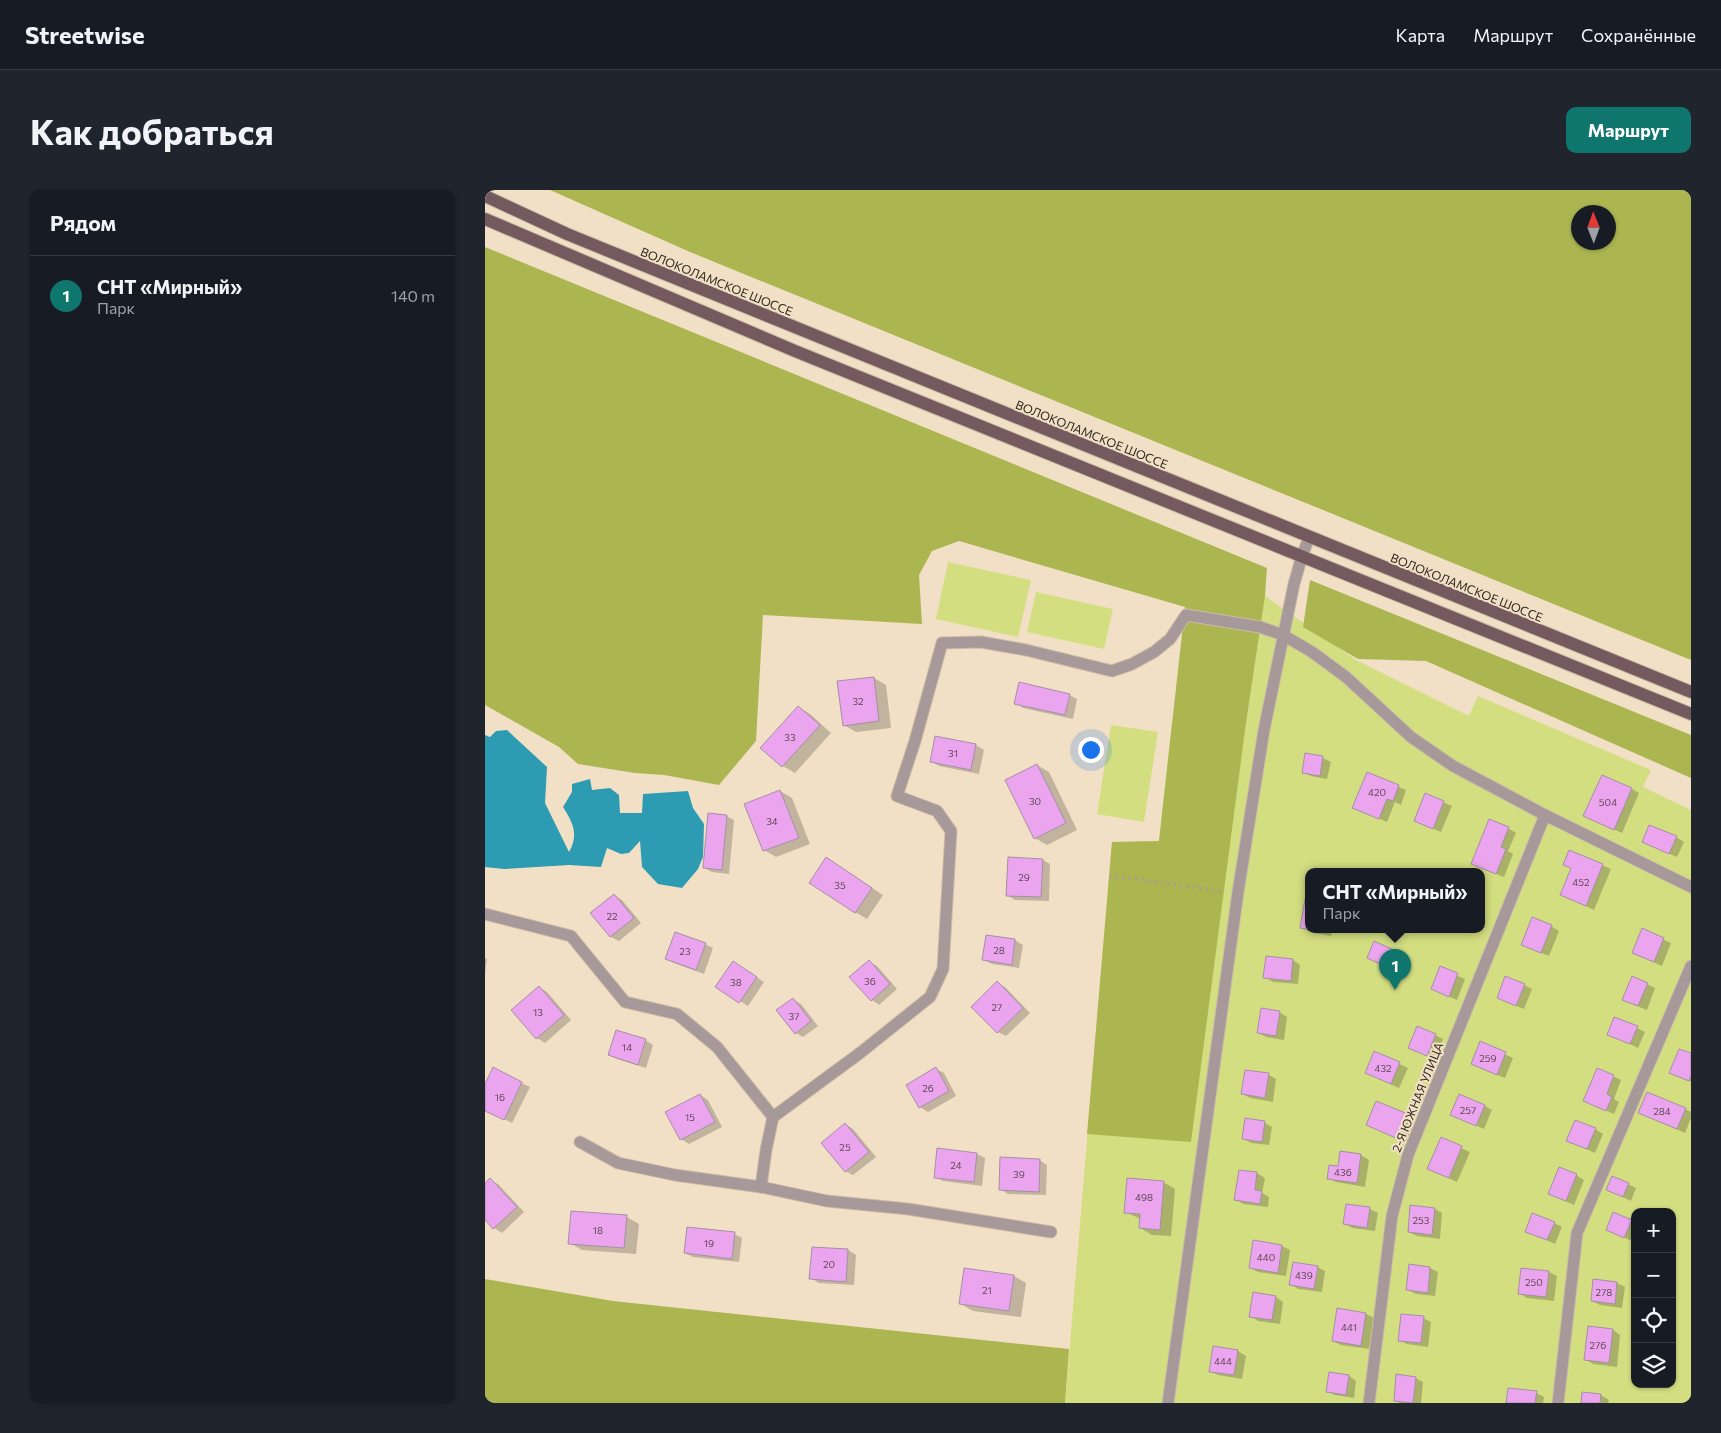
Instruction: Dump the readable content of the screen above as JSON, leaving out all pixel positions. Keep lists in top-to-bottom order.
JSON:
{
  "streets": {
    "main road": ["ВОЛОКОЛАМСКОЕ ШОССЕ"],
    "lane": ["2-Я ЮЖНАЯ УЛИЦА"]
  },
  "house_numbers": [
    "32",
    "33",
    "31",
    "420",
    "30",
    "504",
    "34",
    "29",
    "452",
    "35",
    "22",
    "28",
    "23",
    "36",
    "38",
    "27",
    "13",
    "37",
    "14",
    "259",
    "432",
    "26",
    "16",
    "257",
    "284",
    "15",
    "25",
    "24",
    "436",
    "39",
    "498",
    "253",
    "18",
    "19",
    "440",
    "20",
    "439",
    "250",
    "21",
    "278",
    "441",
    "276",
    "444"
  ],
  "north": "top",
  "page": {
    "header": "Streetwise",
    "nav": ["Карта", "Маршрут", "Сохранённые"],
    "buttons": "Маршрут",
    "title": "Как добраться",
    "heading": "Рядом",
    "list": [
      {
        "mark": "1",
        "name": "СНТ «Мирный»",
        "note": "Парк",
        "value": "140 m"
      }
    ],
    "popup": ["СНТ «Мирный»", "Парк"],
    "pins": "1",
    "map_buttons": ["+", "−"]
  }
}
